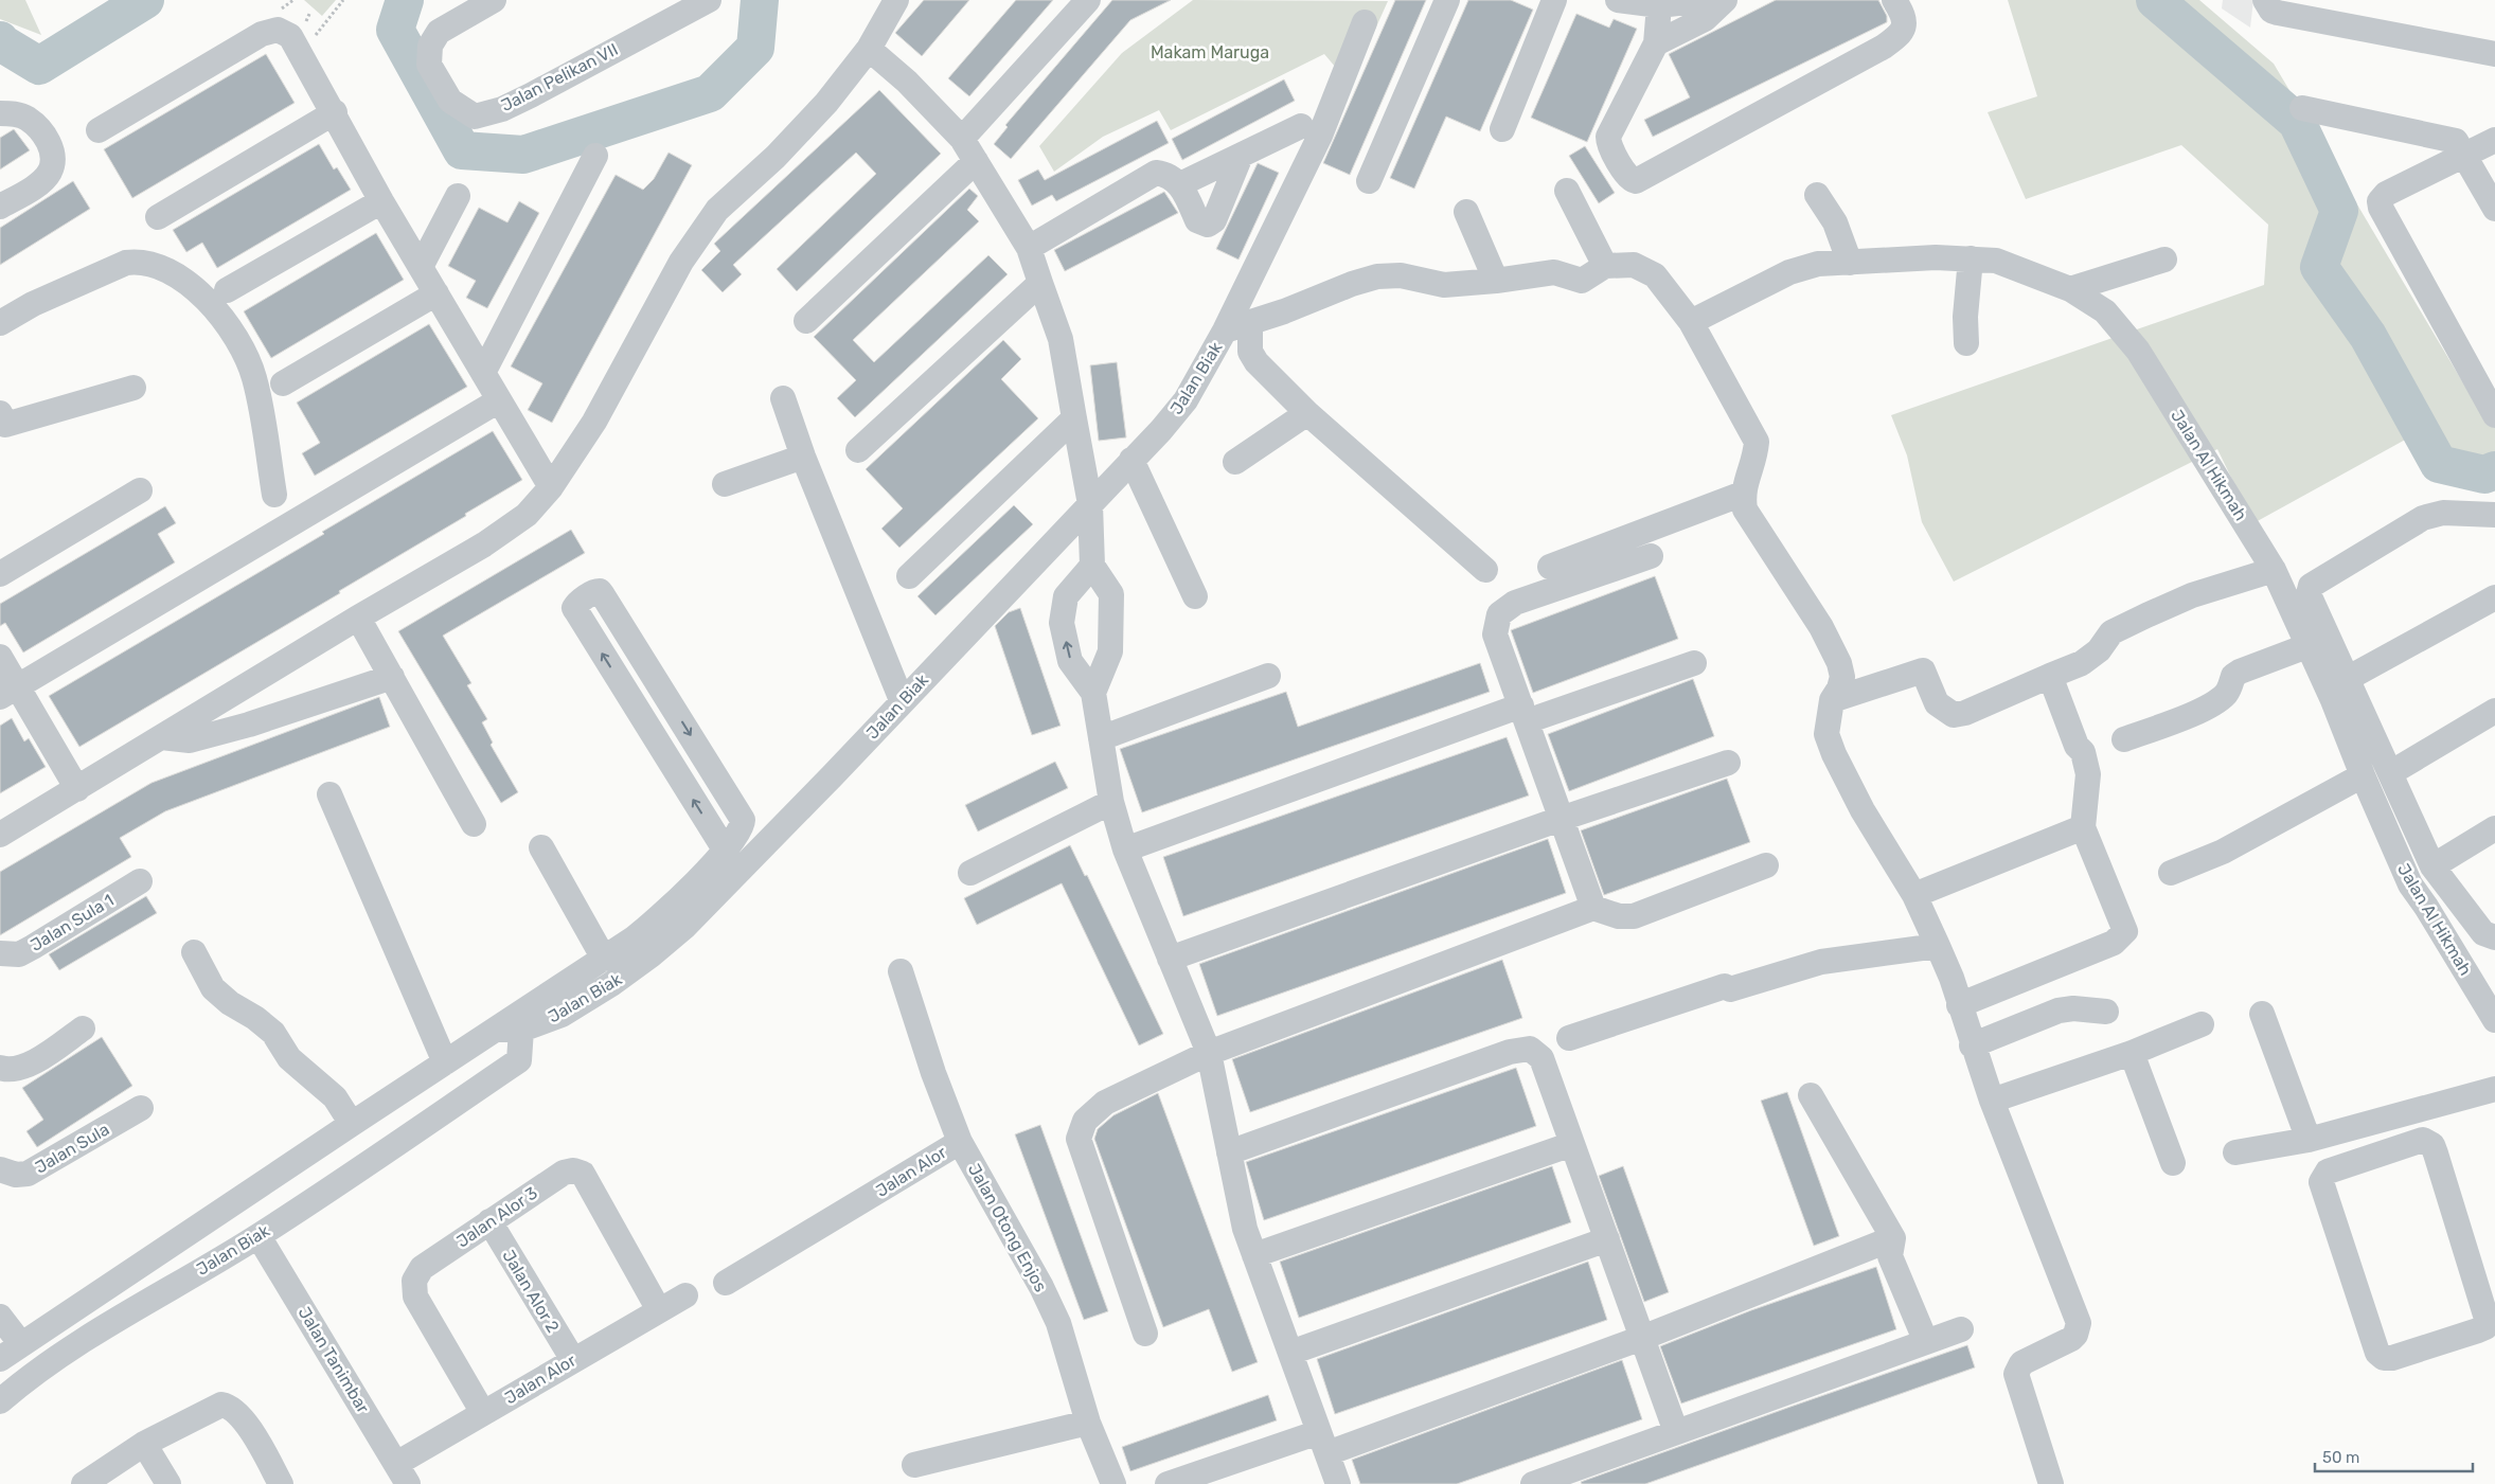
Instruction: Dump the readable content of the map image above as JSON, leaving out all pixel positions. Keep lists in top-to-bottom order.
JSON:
{
  "streets": {
    "street": [
      "Jalan Pelikan VII",
      "Jalan Biak",
      "Jalan Al Hikmah",
      "Jalan Sula 1",
      "Jalan Sula",
      "Jalan Alor",
      "Jalan Alor 3",
      "Jalan Otong Enjos",
      "Jalan Alor 2",
      "Jalan Tanimbar"
    ]
  },
  "crossings": [
    ["Jalan Biak", "Jalan Tanimbar"],
    ["Jalan Alor", "Jalan Alor 3"],
    ["Jalan Alor", "Jalan Otong Enjos"],
    ["Jalan Alor", "Jalan Alor 2"],
    ["Jalan Alor", "Jalan Tanimbar"],
    ["Jalan Alor 3", "Jalan Alor 2"]
  ],
  "parks": ["Makam Maruga"],
  "scale_bar": "50 m"
}
